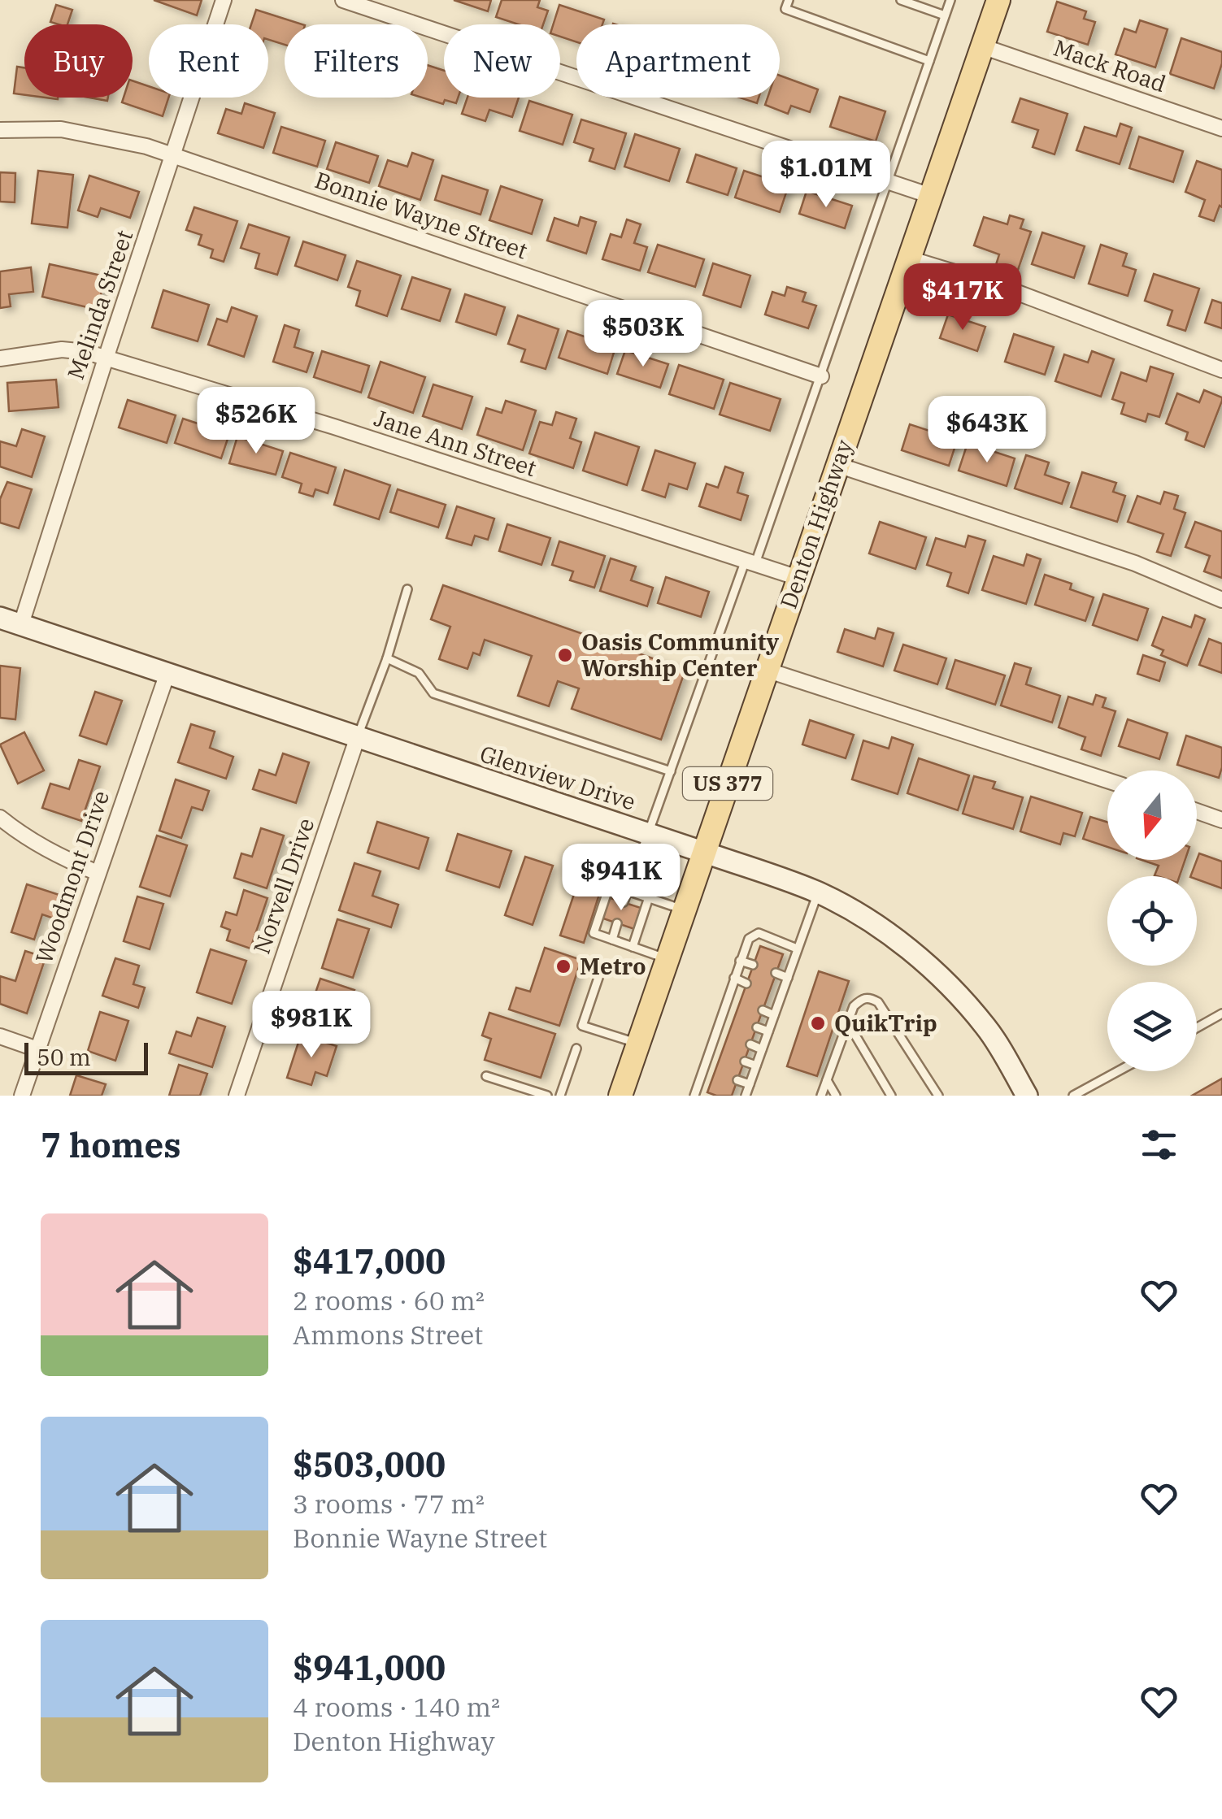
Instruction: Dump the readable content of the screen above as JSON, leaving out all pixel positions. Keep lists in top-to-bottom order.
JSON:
{
  "streets": {
    "main road": ["Denton Highway", "Glenview Drive", "US 377"],
    "street": [
      "Mack Road",
      "Bonnie Wayne Street",
      "Melinda Street",
      "Jane Ann Street",
      "Woodmont Drive",
      "Norvell Drive"
    ]
  },
  "crossings": [
    ["Mack Road", "Denton Highway"],
    ["Bonnie Wayne Street", "Melinda Street"],
    ["Melinda Street", "Jane Ann Street"],
    ["Melinda Street", "Glenview Drive"],
    ["Jane Ann Street", "Denton Highway"],
    ["Denton Highway", "Glenview Drive"],
    ["Glenview Drive", "Woodmont Drive"],
    ["Glenview Drive", "Norvell Drive"]
  ],
  "places": ["Oasis Community Worship Center", "Metro", "QuikTrip"],
  "scale_bar": "50 m",
  "north": "bottom",
  "page": {
    "chip": [
      "Buy",
      "Rent",
      "Filters",
      "New",
      "Apartment"
    ],
    "price": [
      "$1.01M",
      "$417K",
      "$503K",
      "$526K",
      "$643K",
      "$941K",
      "$981K"
    ],
    "scale": "50 m",
    "heading": "7 homes",
    "list": [
      {
        "name": "$417,000",
        "note": "2 rooms · 60 m² · Ammons Street"
      },
      {
        "name": "$503,000",
        "note": "3 rooms · 77 m² · Bonnie Wayne Street"
      },
      {
        "name": "$941,000",
        "note": "4 rooms · 140 m² · Denton Highway"
      }
    ]
  }
}
